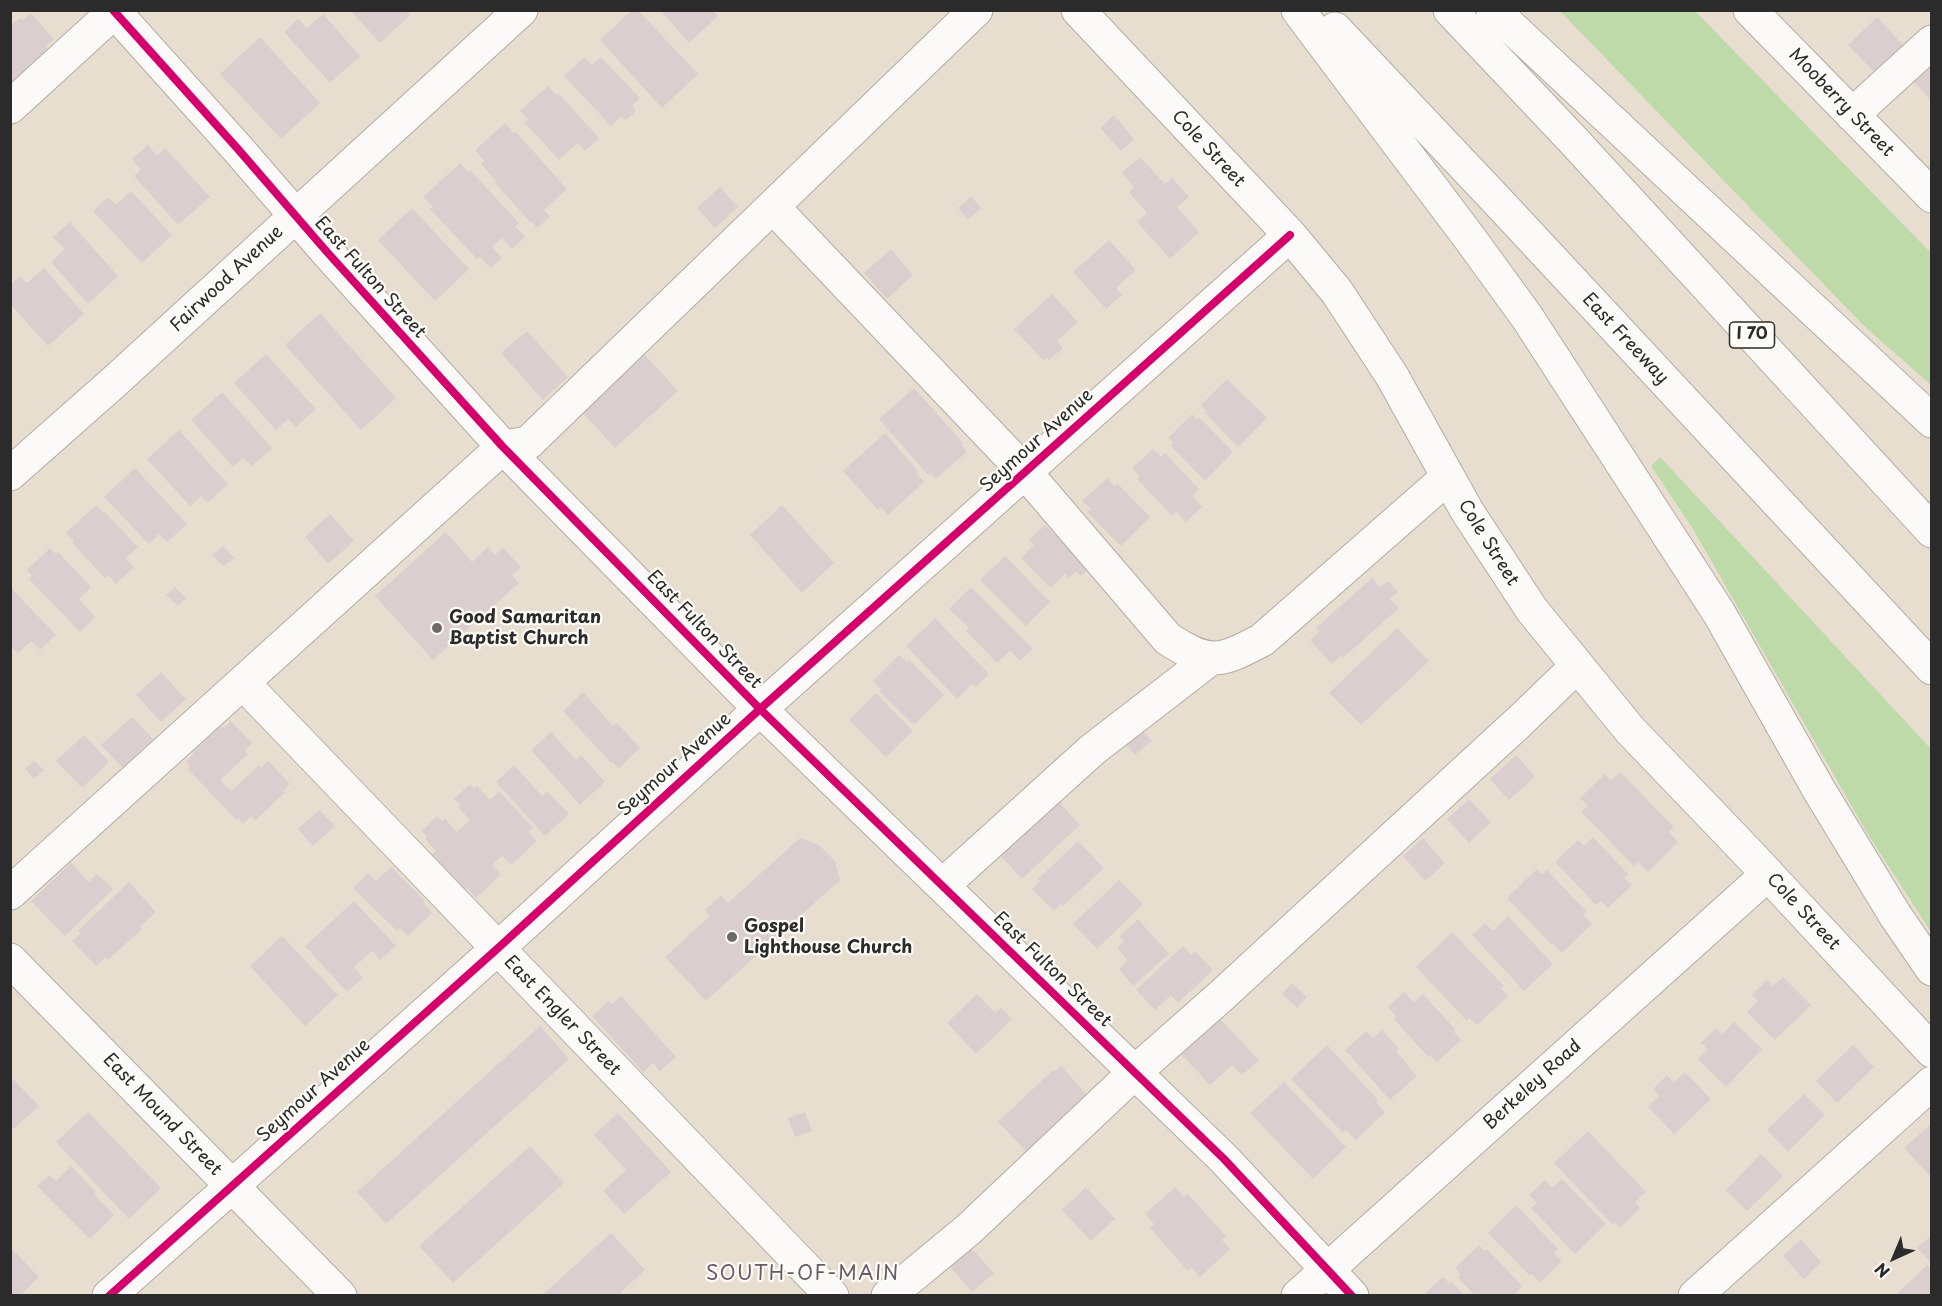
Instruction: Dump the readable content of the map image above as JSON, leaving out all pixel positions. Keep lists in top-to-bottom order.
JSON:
{
  "streets": {
    "main road": [
      "Mooberry Street",
      "Cole Street",
      "East Fulton Street",
      "Fairwood Avenue",
      "I 70",
      "East Freeway",
      "Seymour Avenue",
      "East Engler Street",
      "Berkeley Road",
      "East Mound Street"
    ]
  },
  "crossings": [
    ["Cole Street", "Seymour Avenue"],
    ["Cole Street", "Berkeley Road"],
    ["East Fulton Street", "Fairwood Avenue"],
    ["East Fulton Street", "Seymour Avenue"],
    ["East Fulton Street", "Berkeley Road"],
    ["Seymour Avenue", "East Engler Street"],
    ["Seymour Avenue", "East Mound Street"]
  ],
  "districts": ["SOUTH-OF-MAIN"],
  "places": ["Good Samaritan Baptist Church", "Gospel Lighthouse Church"],
  "north": "bottom left"
}
